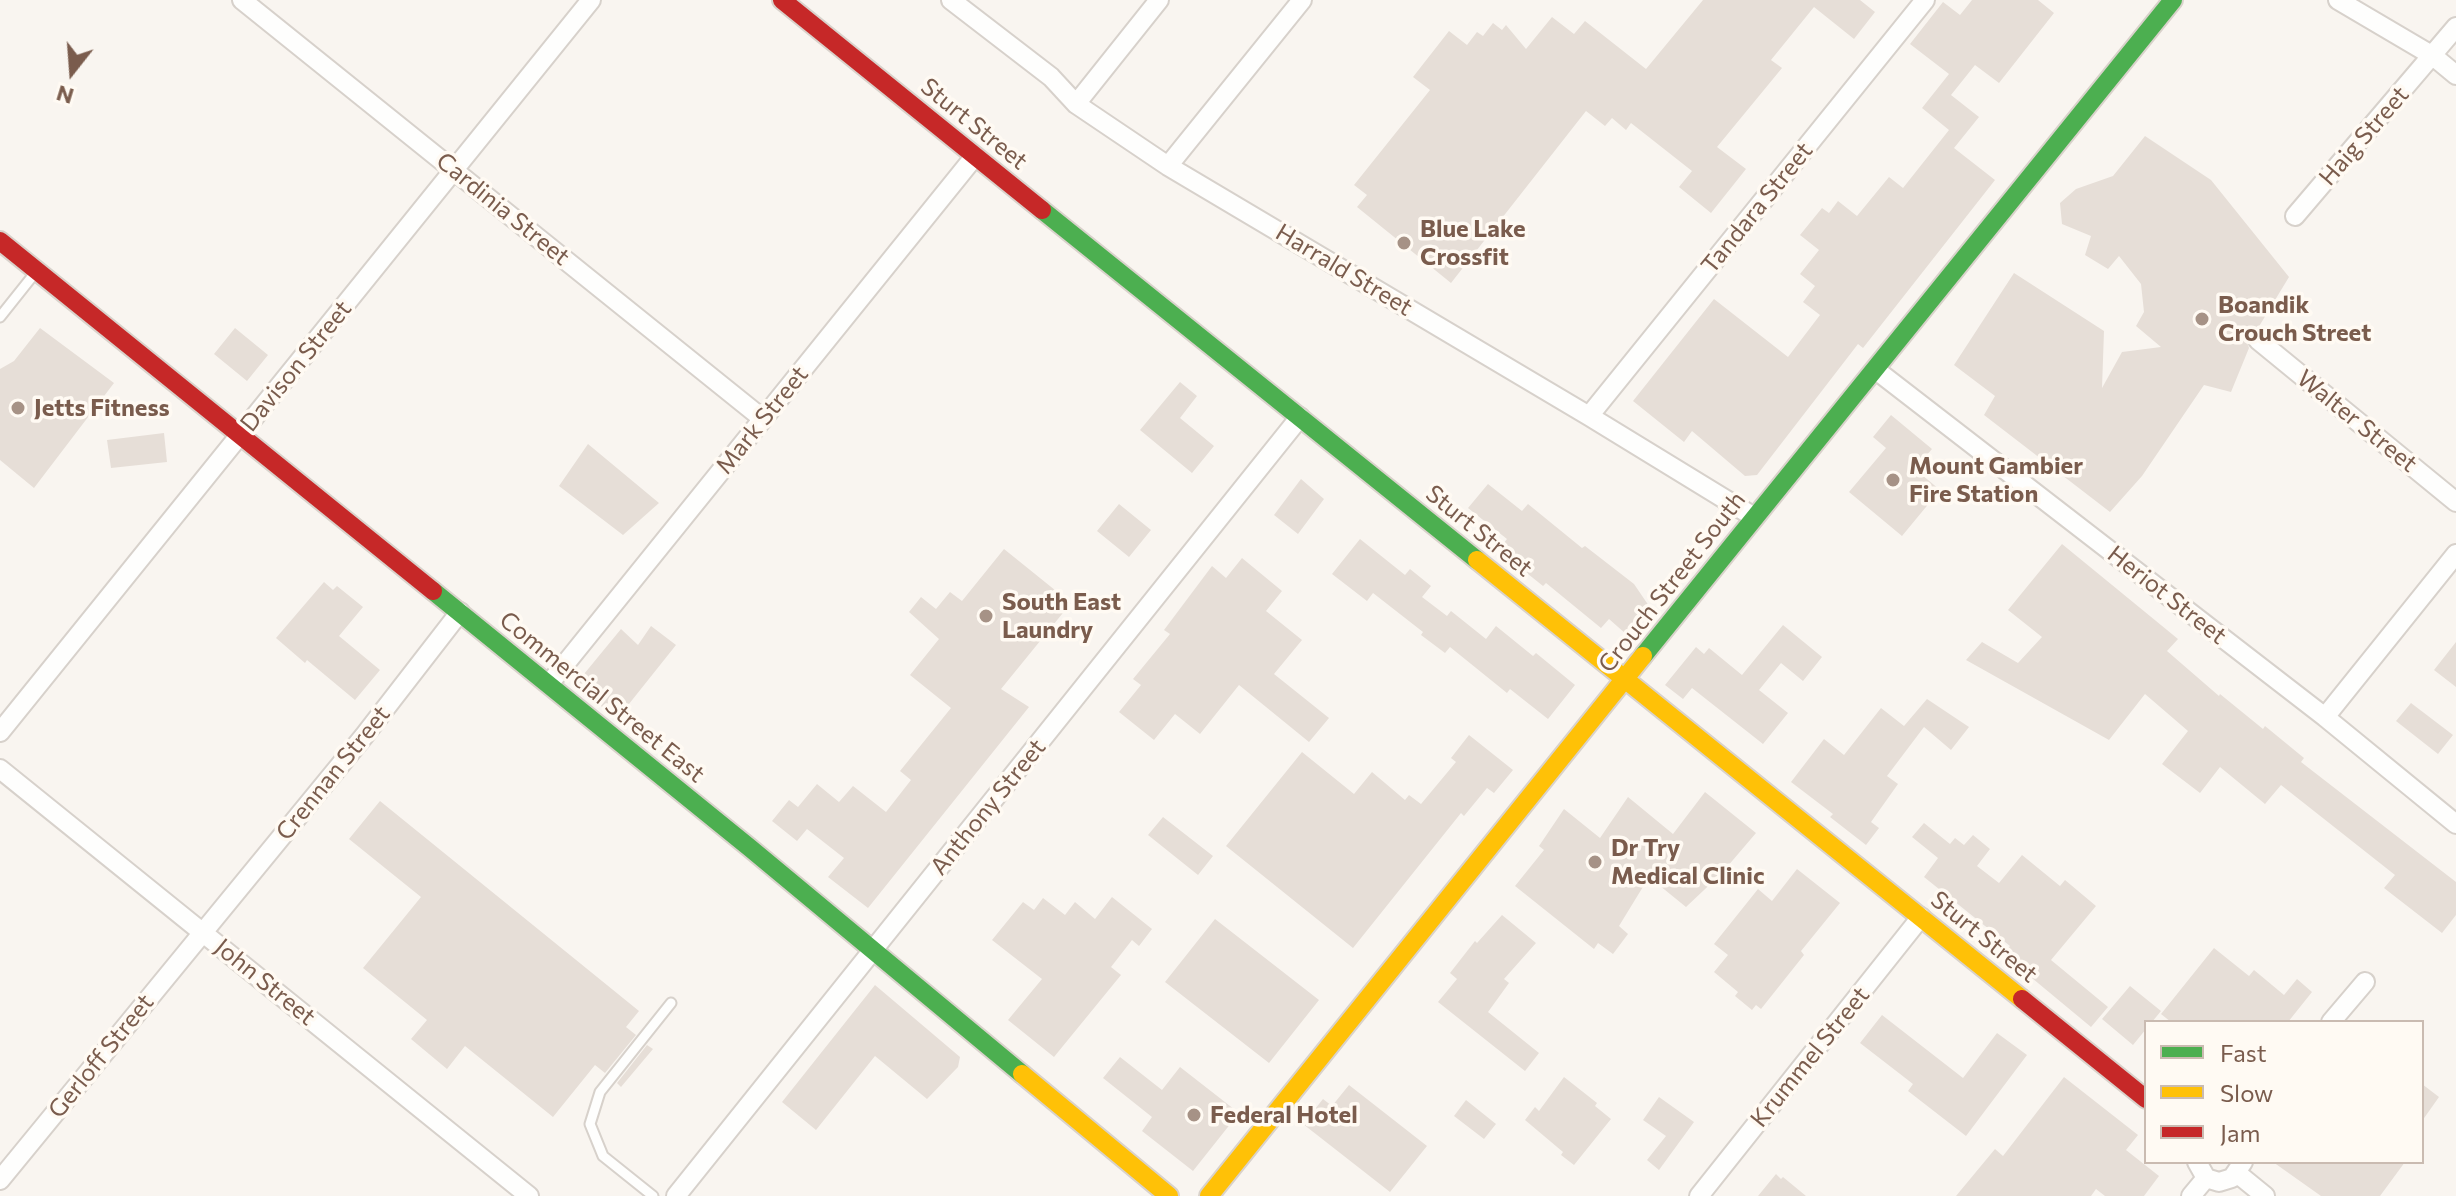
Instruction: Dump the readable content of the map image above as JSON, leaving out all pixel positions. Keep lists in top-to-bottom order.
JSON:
{
  "streets": {
    "street": [
      "Sturt Street",
      "Haig Street",
      "Tandara Street",
      "Cardinia Street",
      "Harrald Street",
      "Davison Street",
      "Mark Street",
      "Walter Street",
      "Crouch Street South",
      "Heriot Street",
      "Commercial Street East",
      "Crennan Street",
      "Anthony Street",
      "John Street",
      "Gerloff Street",
      "Krummel Street"
    ]
  },
  "crossings": [
    ["Sturt Street", "Mark Street"],
    ["Sturt Street", "Crouch Street South"],
    ["Sturt Street", "Anthony Street"],
    ["Sturt Street", "Krummel Street"],
    ["Tandara Street", "Harrald Street"],
    ["Cardinia Street", "Davison Street"],
    ["Cardinia Street", "Mark Street"],
    ["Harrald Street", "Crouch Street South"],
    ["Davison Street", "Commercial Street East"],
    ["Mark Street", "Commercial Street East"],
    ["Crouch Street South", "Heriot Street"],
    ["Commercial Street East", "Crennan Street"],
    ["Commercial Street East", "Anthony Street"],
    ["Crennan Street", "John Street"],
    ["Crennan Street", "Gerloff Street"],
    ["John Street", "Gerloff Street"]
  ],
  "places": [
    "Blue Lake Crossfit",
    "Boandik Crouch Street",
    "Jetts Fitness",
    "Mount Gambier Fire Station",
    "South East Laundry",
    "Dr Try Medical Clinic",
    "Federal Hotel"
  ],
  "legend": ["Fast", "Slow", "Jam"],
  "north": "bottom"
}
